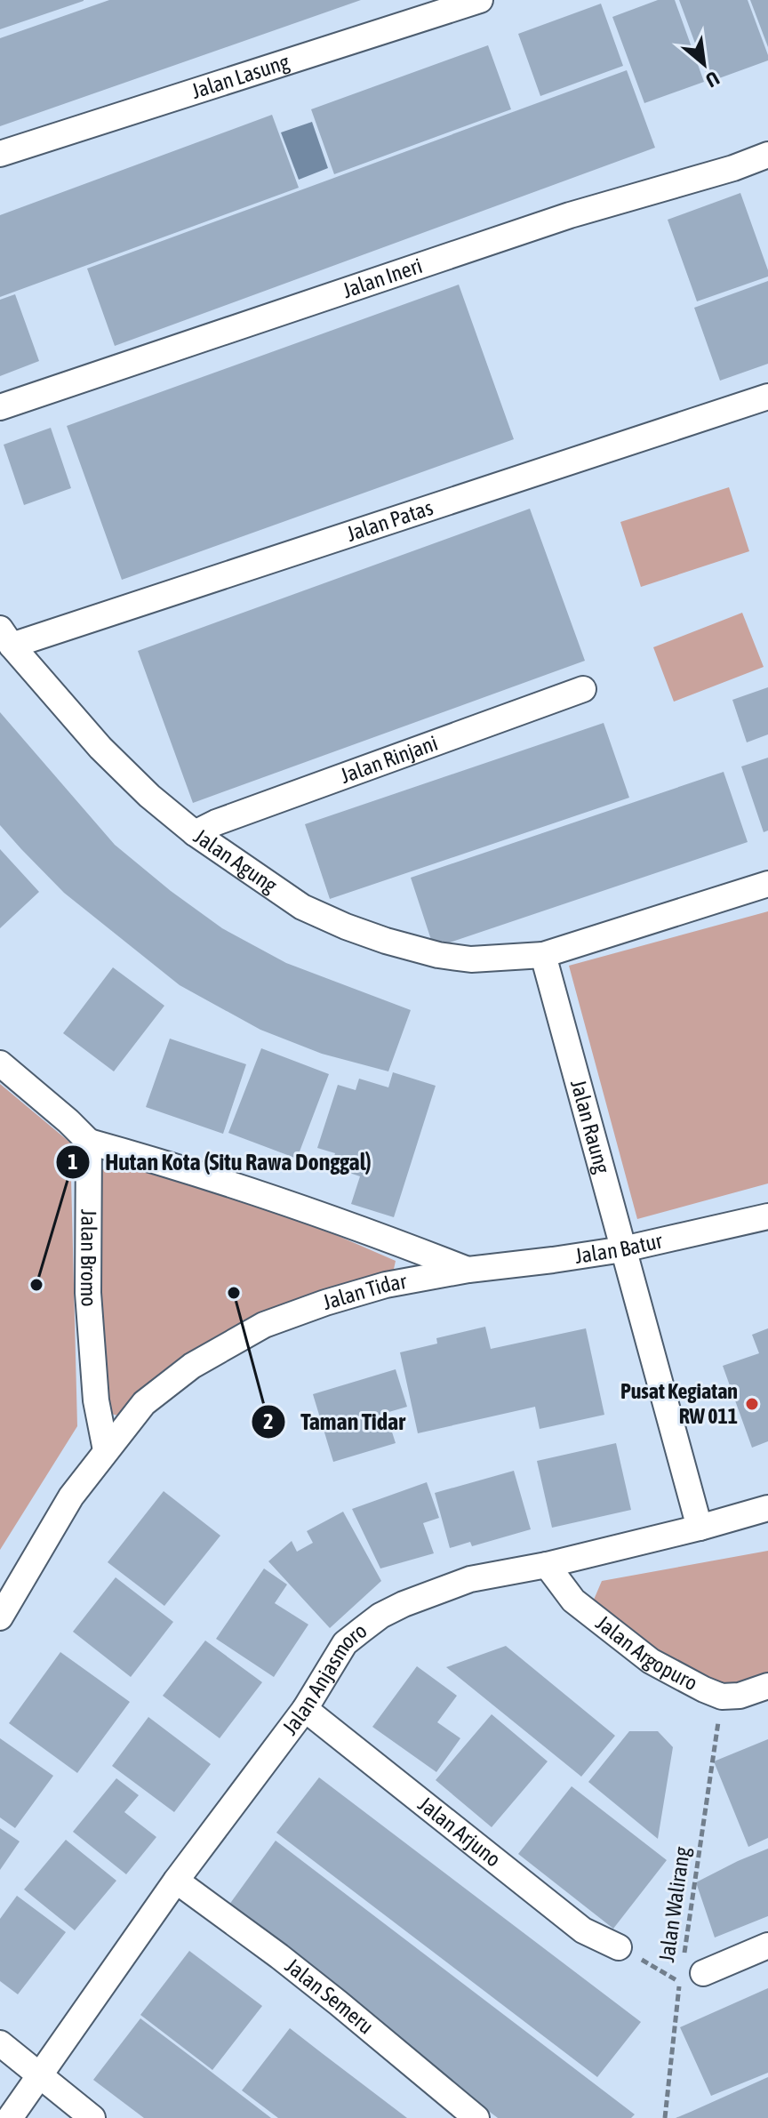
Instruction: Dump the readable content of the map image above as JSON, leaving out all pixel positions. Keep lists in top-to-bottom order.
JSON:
{
  "streets": {
    "street": [
      "Jalan Lasung",
      "Jalan Ineri",
      "Jalan Patas",
      "Jalan Rinjani",
      "Jalan Agung",
      "Jalan Raung",
      "Jalan Batur",
      "Jalan Bromo",
      "Jalan Tidar",
      "Jalan Argopuro",
      "Jalan Anjasmoro",
      "Jalan Arjuno",
      "Jalan Semeru"
    ],
    "path": ["Jalan Walirang"]
  },
  "crossings": [
    ["Jalan Patas", "Jalan Agung"],
    ["Jalan Rinjani", "Jalan Agung"],
    ["Jalan Agung", "Jalan Raung"],
    ["Jalan Raung", "Jalan Batur"],
    ["Jalan Raung", "Jalan Anjasmoro"],
    ["Jalan Batur", "Jalan Tidar"],
    ["Jalan Bromo", "Jalan Tidar"],
    ["Jalan Argopuro", "Jalan Anjasmoro"],
    ["Jalan Argopuro", "Jalan Walirang"],
    ["Jalan Anjasmoro", "Jalan Arjuno"],
    ["Jalan Anjasmoro", "Jalan Semeru"]
  ],
  "places": ["Hutan Kota (Situ Rawa Donggal)", "Taman Tidar", "Pusat Kegiatan RW 011"],
  "north": "bottom right"
}
